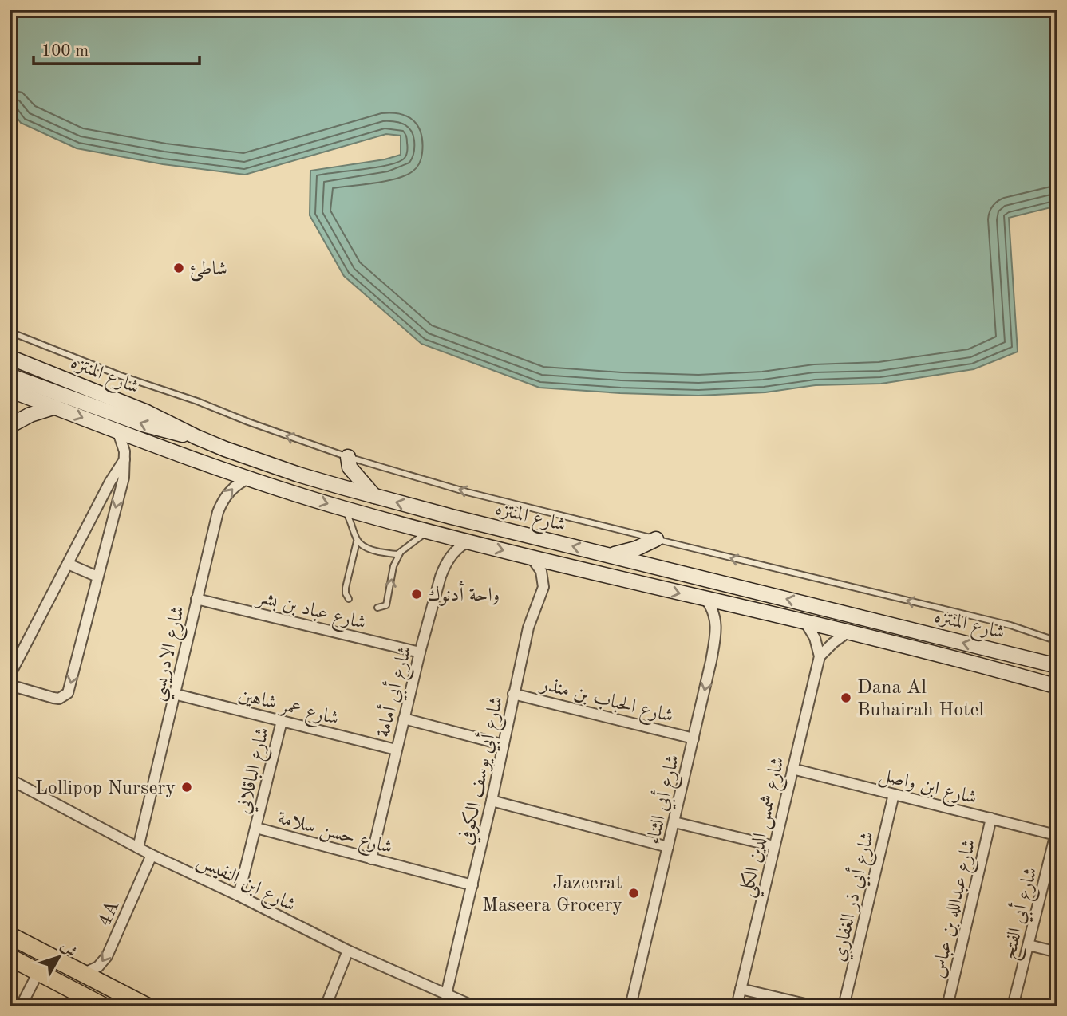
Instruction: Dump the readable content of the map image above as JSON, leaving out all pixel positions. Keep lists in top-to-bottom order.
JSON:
{
  "streets": {
    "main road": ["شارع المنتزه"],
    "street": [
      "شارع عباد بن بشر",
      "شارع الادريسي",
      "شارع أبي أمامة",
      "شارع الحباب بن منذر",
      "شارع عمر شاهين",
      "شارع الباقلاني",
      "شارع أبي يوسف الكوفي",
      "شارع ابن واصل",
      "شارع أبي الثناء",
      "شارع شمس الدين الكلي",
      "شارع حسن سلامة",
      "شارع ابن النفيس",
      "شارع أبي ذر الغفاري",
      "شارع عبدالله بن عباس",
      "4A",
      "شارع أبي الفتح"
    ]
  },
  "crossings": [
    ["شارع المنتزه", "شارع الادريسي"],
    ["شارع المنتزه", "شارع أبي أمامة"],
    ["شارع المنتزه", "شارع أبي يوسف الكوفي"],
    ["شارع المنتزه", "شارع أبي الثناء"],
    ["شارع عباد بن بشر", "شارع الادريسي"],
    ["شارع عباد بن بشر", "شارع أبي أمامة"],
    ["شارع الادريسي", "شارع عمر شاهين"],
    ["شارع الادريسي", "شارع ابن النفيس"],
    ["شارع أبي أمامة", "شارع عمر شاهين"],
    ["شارع أبي أمامة", "شارع حسن سلامة"],
    ["شارع الحباب بن منذر", "شارع أبي يوسف الكوفي"],
    ["شارع الحباب بن منذر", "شارع أبي الثناء"],
    ["شارع عمر شاهين", "شارع الباقلاني"],
    ["شارع الباقلاني", "شارع حسن سلامة"],
    ["شارع أبي يوسف الكوفي", "شارع حسن سلامة"],
    ["شارع أبي يوسف الكوفي", "شارع ابن النفيس"],
    ["شارع ابن واصل", "شارع شمس الدين الكلي"],
    ["شارع ابن واصل", "شارع أبي ذر الغفاري"],
    ["شارع ابن واصل", "شارع عبدالله بن عباس"],
    ["شارع ابن واصل", "شارع أبي الفتح"],
    ["شارع حسن سلامة", "شارع ابن النفيس"],
    ["شارع ابن النفيس", "4A"]
  ],
  "one_way": ["4A"],
  "places": [
    "شاطئ",
    "واحة أدنوك",
    "Dana Al Buhairah Hotel",
    "Lollipop Nursery",
    "Jazeerat Maseera Grocery"
  ],
  "scale_bar": "100 m",
  "north": "top right"
}
